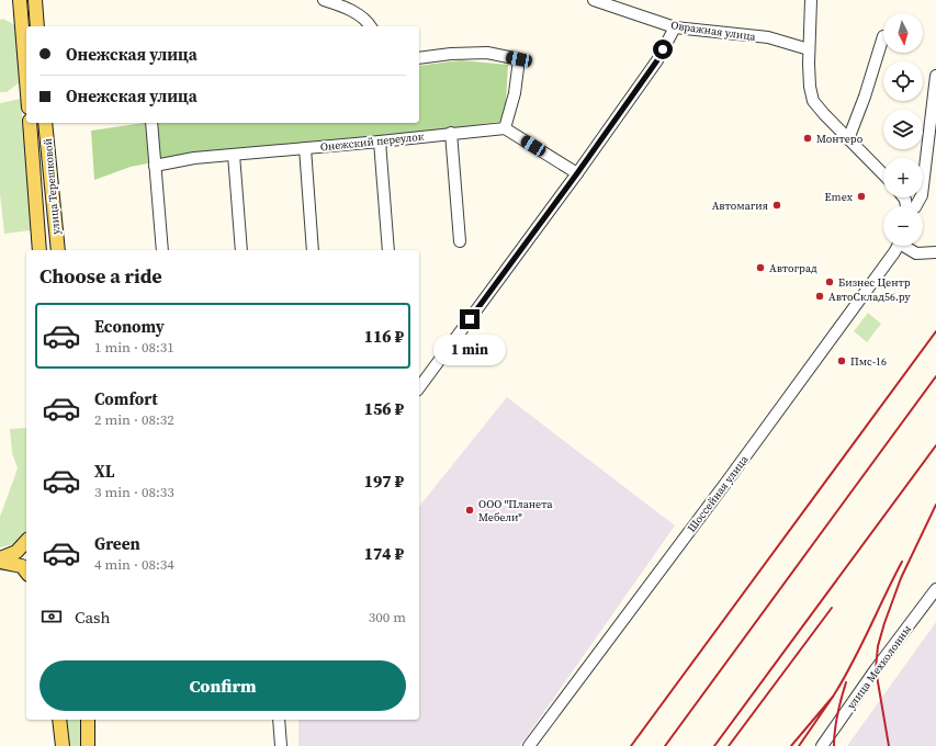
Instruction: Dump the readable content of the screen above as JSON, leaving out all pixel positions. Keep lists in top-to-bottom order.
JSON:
{
  "streets": {
    "main road": ["улица Терешковой"],
    "street": [
      "Овражная улица",
      "Онежский переулок",
      "Шоссейная улица",
      "улица Мехколонны"
    ]
  },
  "places": [
    "Монтеро",
    "Emex",
    "Автомагия",
    "Автоград",
    "Бизнес Центр",
    "АвтоСклад56.ру",
    "Пмс-16",
    "ООО \"Планета Мебели\""
  ],
  "north": "bottom",
  "page": {
    "map_buttons": ["+", "−"],
    "banner": ["Онежская улица", "Онежская улица"],
    "heading": "Choose a ride",
    "list": [
      {
        "name": "Economy",
        "note": "1 min · 08:31",
        "value": "116 ₽"
      },
      {
        "name": "Comfort",
        "note": "2 min · 08:32",
        "value": "156 ₽"
      },
      {
        "name": "XL",
        "note": "3 min · 08:33",
        "value": "197 ₽"
      },
      {
        "name": "Green",
        "note": "4 min · 08:34",
        "value": "174 ₽"
      }
    ],
    "bubble": "1 min",
    "pay": ["Cash", "300 m"],
    "buttons": "Confirm"
  }
}
